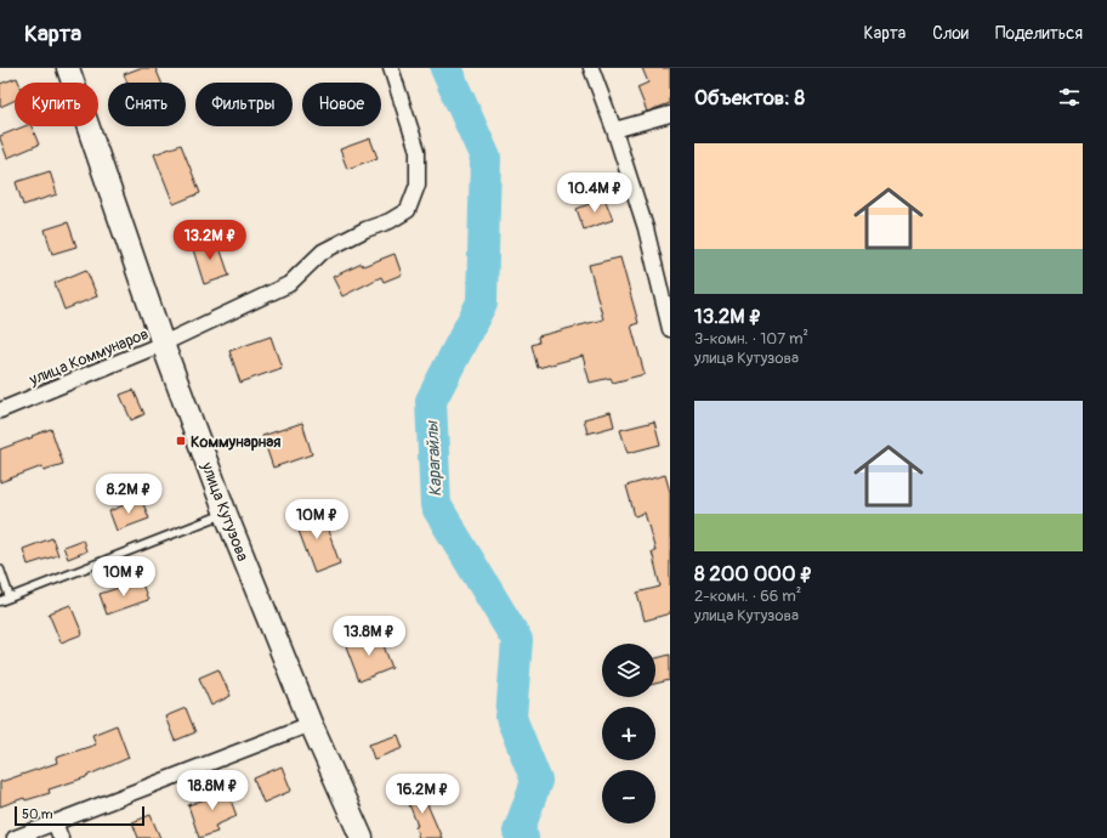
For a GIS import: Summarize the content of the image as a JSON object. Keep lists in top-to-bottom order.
{
  "streets": {
    "main road": ["улица Кутузова"],
    "street": ["улица Коммунаров"]
  },
  "crossings": [
    ["улица Коммунаров", "улица Кутузова"]
  ],
  "water": ["Карагайлы"],
  "places": {
    "transit": ["Коммунарная"]
  },
  "scale_bar": "50 m",
  "page": {
    "header": "Карта",
    "nav": ["Карта", "Слои", "Поделиться"],
    "heading": "Объектов: 8",
    "chip": [
      "Купить",
      "Снять",
      "Фильтры",
      "Новое"
    ],
    "list": [
      {
        "name": "13.2M ₽",
        "note": "3-комн. · 107 m² · улица Кутузова"
      },
      {
        "name": "8 200 000 ₽",
        "note": "2-комн. · 66 m² · улица Кутузова"
      }
    ],
    "price": [
      "10.4M ₽",
      "13.2M ₽",
      "8.2M ₽",
      "10M ₽",
      "10M ₽",
      "13.8M ₽",
      "18.8M ₽",
      "16.2M ₽"
    ],
    "map_buttons": ["+", "−"],
    "scale": "50 m"
  }
}
